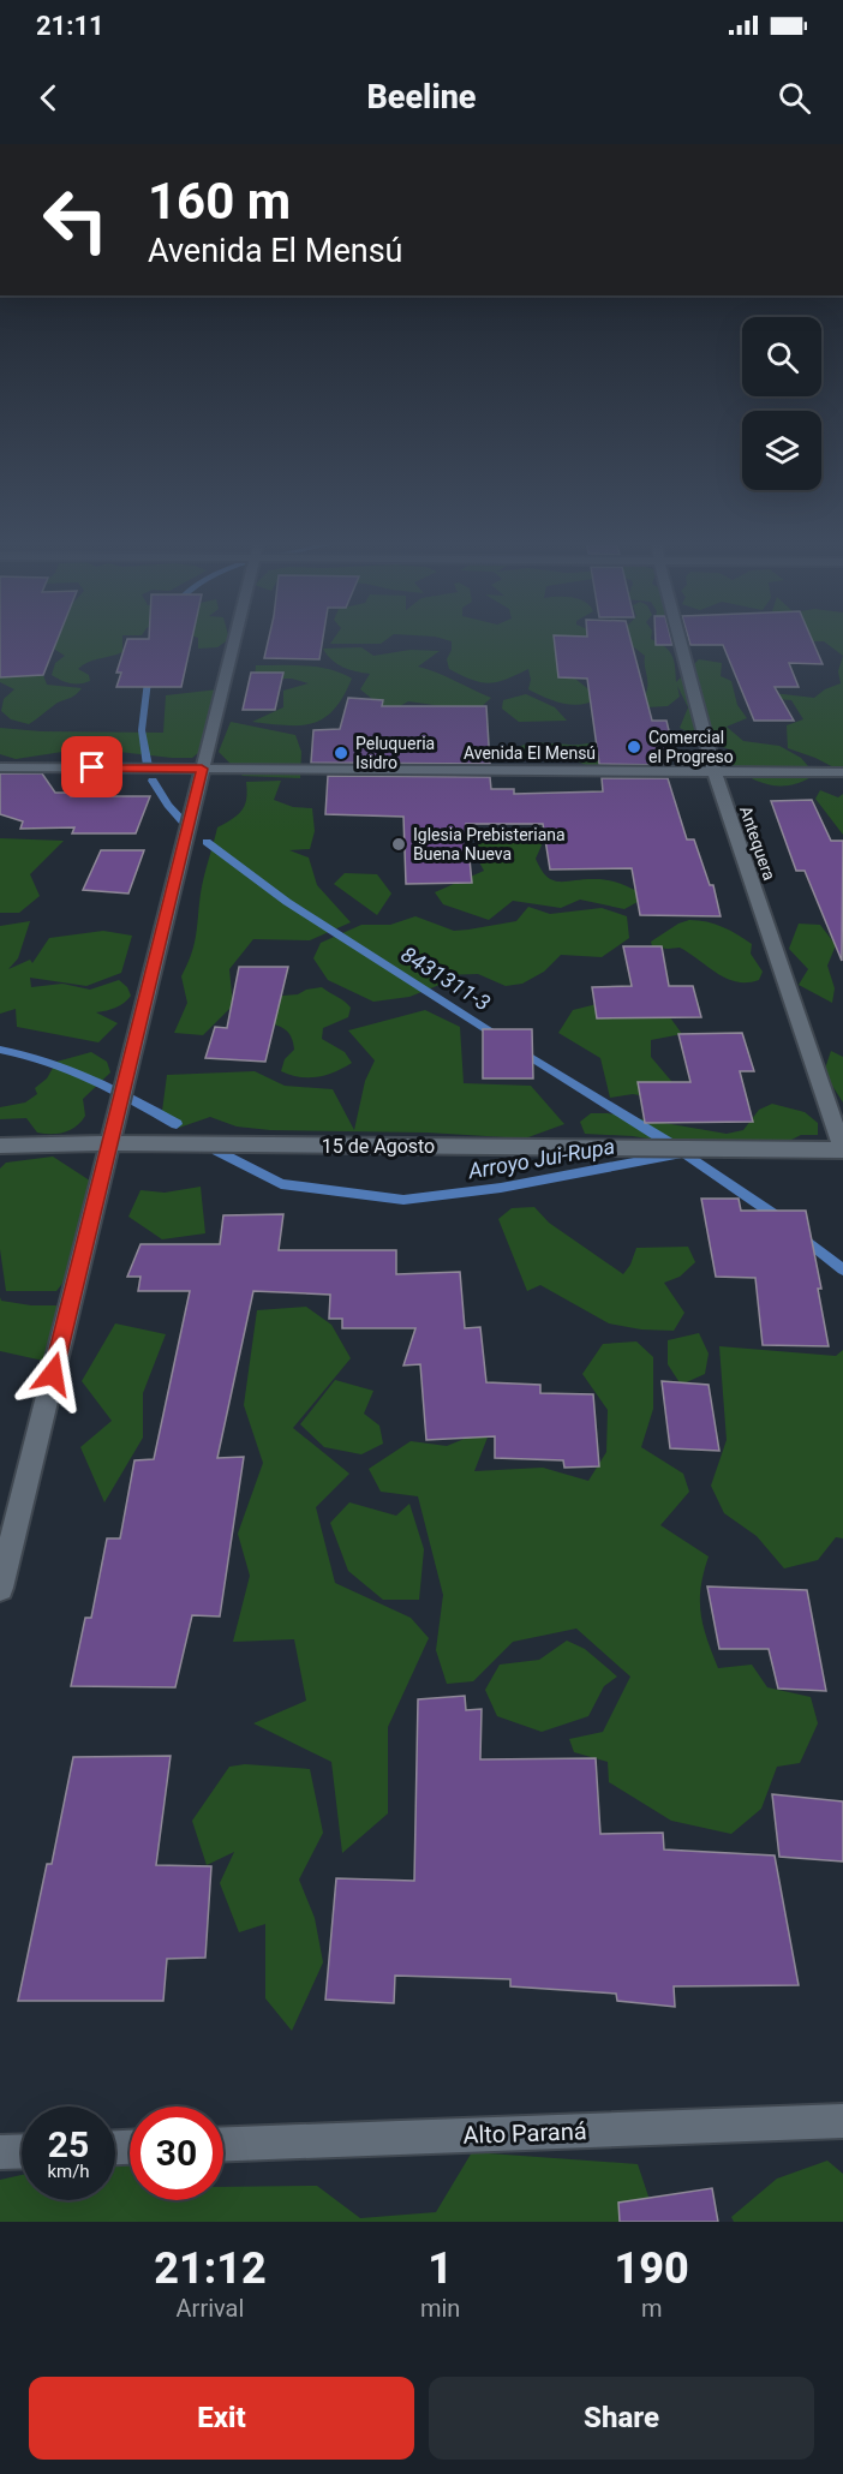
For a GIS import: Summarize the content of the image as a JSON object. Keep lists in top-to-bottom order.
{
  "streets": {
    "street": [
      "Avenida El Mensú",
      "Antequera",
      "15 de Agosto",
      "Alto Paraná"
    ]
  },
  "crossings": [
    ["Avenida El Mensú", "Antequera"],
    ["Antequera", "15 de Agosto"]
  ],
  "water": ["8431311-3", "Arroyo Jui-Rupa"],
  "places": ["Comercial el Progreso", "Peluqueria Isidro", "Iglesia Prebisteriana Buena Nueva"],
  "page": {
    "status": "21:11",
    "header": "Beeline",
    "turn": ["160 m", "Avenida El Mensú"],
    "speed": "25 km/h",
    "limit": "30",
    "eta": [
      "21:12",
      "Arrival",
      "1",
      "min",
      "190",
      "m"
    ],
    "buttons": ["Exit", "Share"]
  }
}
